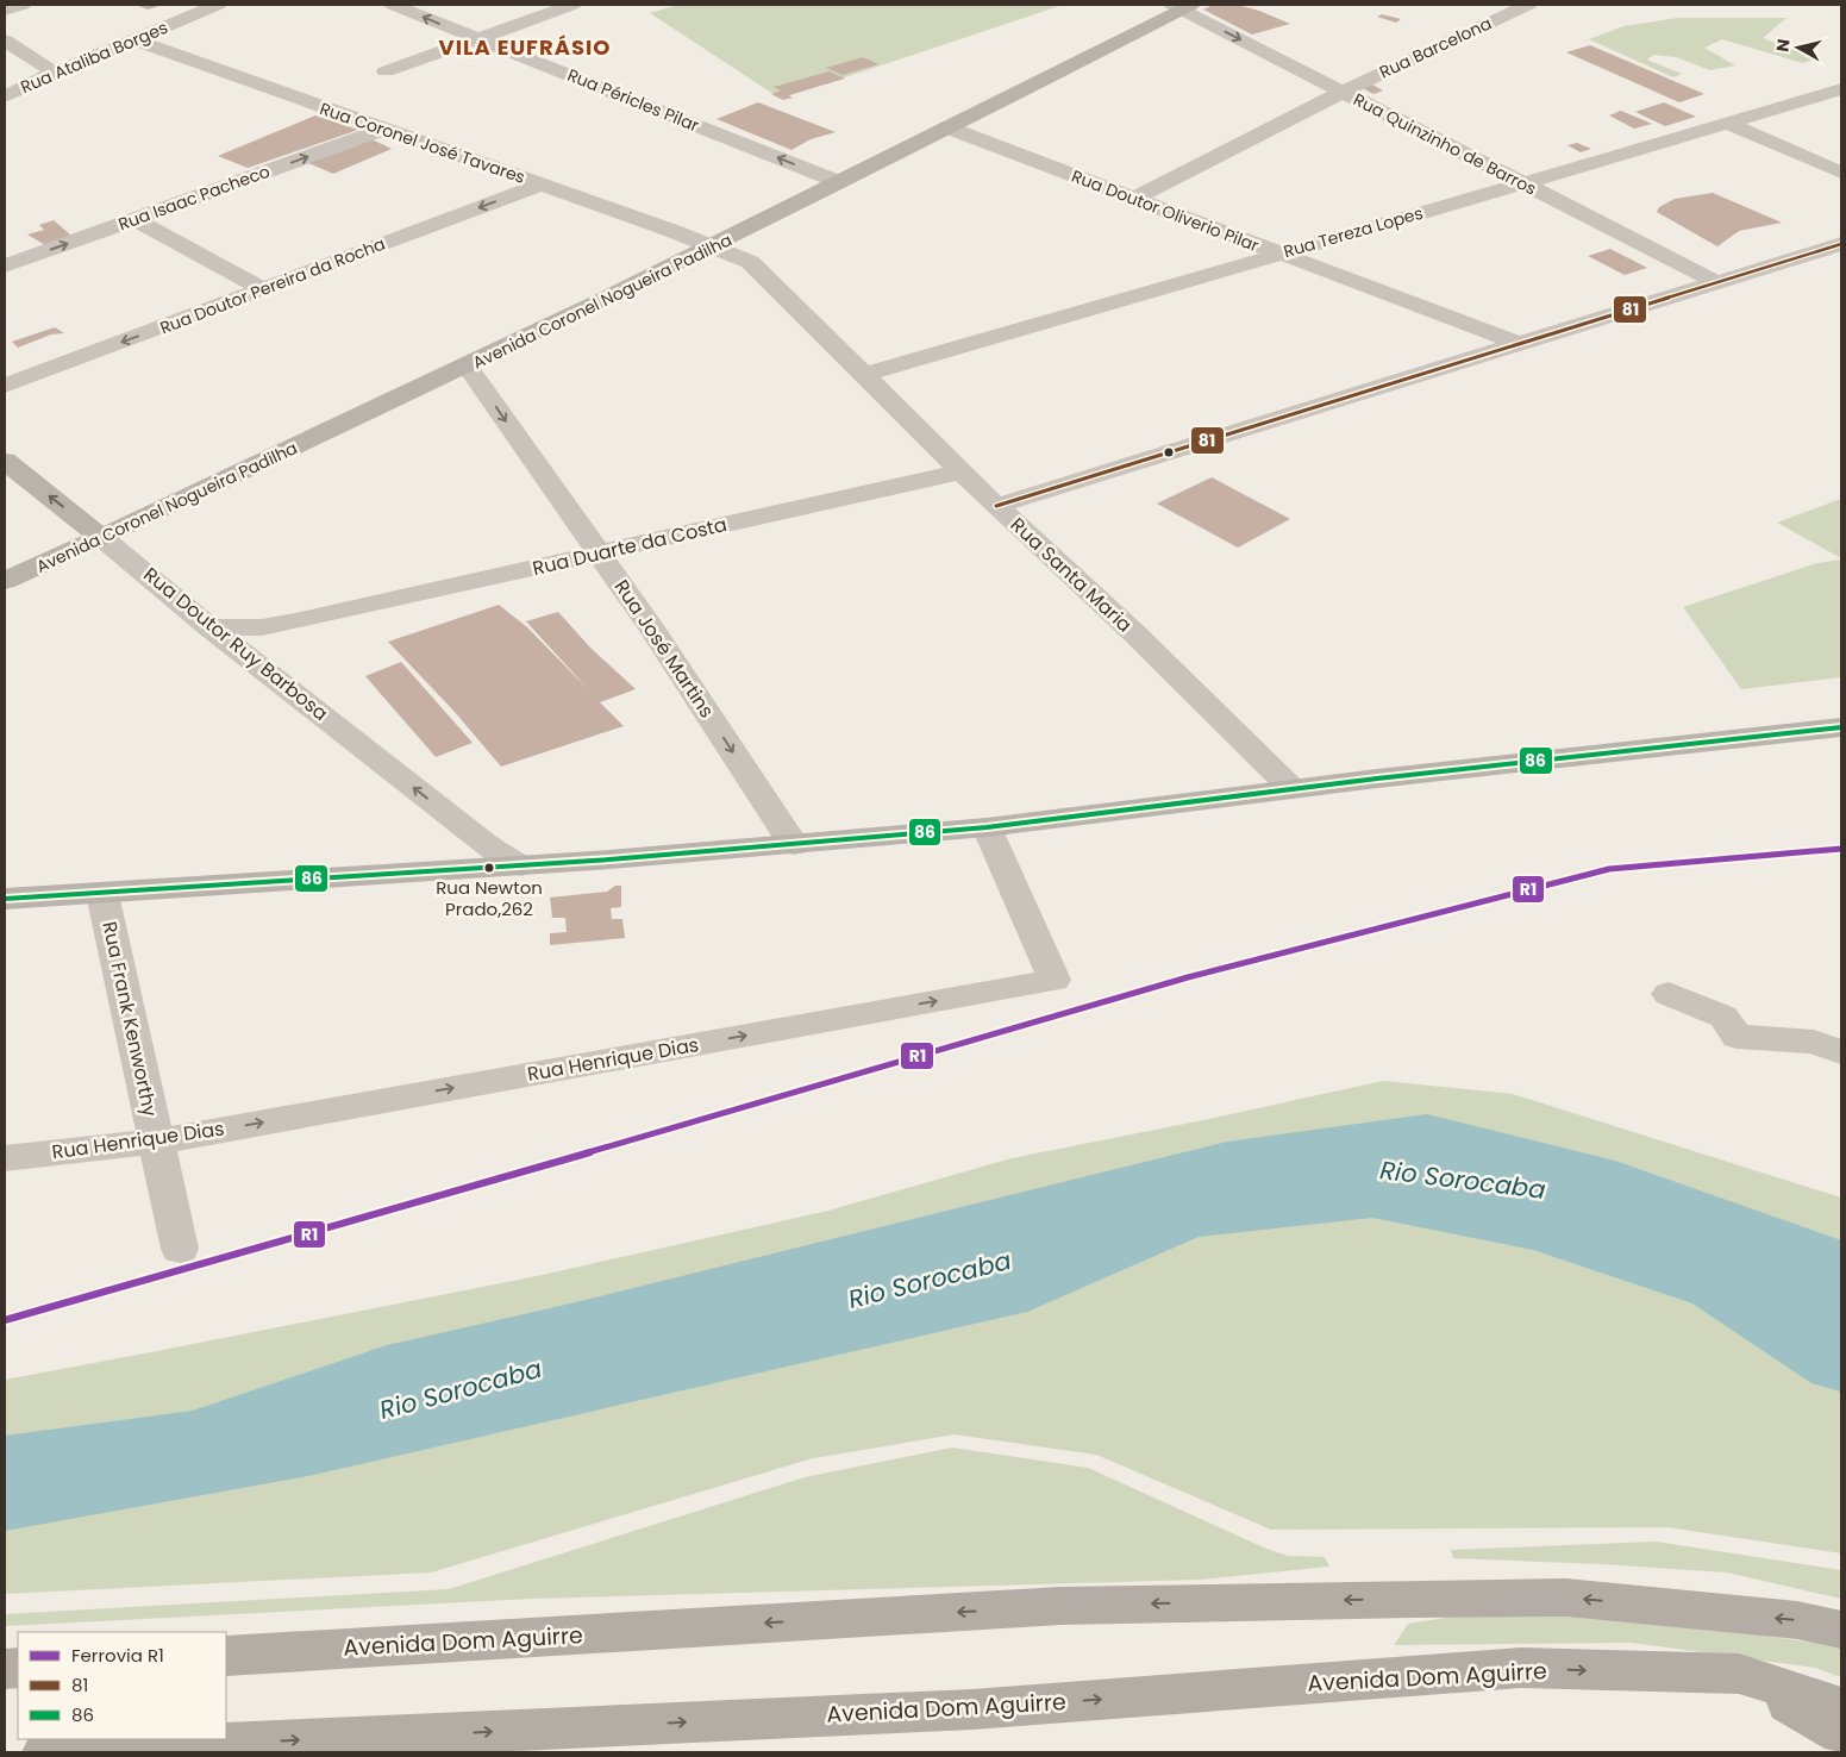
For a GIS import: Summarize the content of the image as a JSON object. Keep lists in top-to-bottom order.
{
  "streets": {
    "highway": ["Avenida Dom Aguirre"],
    "main road": ["Avenida Coronel Nogueira Padilha", "Rua Doutor Ruy Barbosa"],
    "street": [
      "Rua Barcelona",
      "Rua Ataliba Borges",
      "Rua Péricles Pilar",
      "Rua Coronel José Tavares",
      "Rua Quinzinho de Barros",
      "Rua Isaac Pacheco",
      "Rua Doutor Oliverio Pilar",
      "Rua Tereza Lopes",
      "Rua Doutor Pereira da Rocha",
      "Rua Duarte da Costa",
      "Rua Santa Maria",
      "Rua José Martins",
      "Rua Frank Kenworthy",
      "Rua Henrique Dias"
    ]
  },
  "crossings": [
    ["Rua Barcelona", "Rua Quinzinho de Barros"],
    ["Rua Barcelona", "Rua Doutor Oliverio Pilar"],
    ["Rua Ataliba Borges", "Rua Coronel José Tavares"],
    ["Rua Péricles Pilar", "Avenida Coronel Nogueira Padilha"],
    ["Rua Coronel José Tavares", "Rua Isaac Pacheco"],
    ["Rua Coronel José Tavares", "Rua Doutor Pereira da Rocha"],
    ["Rua Coronel José Tavares", "Avenida Coronel Nogueira Padilha"],
    ["Rua Coronel José Tavares", "Rua Santa Maria"],
    ["Rua Quinzinho de Barros", "Rua Tereza Lopes"],
    ["Rua Quinzinho de Barros", "Avenida Coronel Nogueira Padilha"],
    ["Rua Doutor Oliverio Pilar", "Rua Tereza Lopes"],
    ["Rua Doutor Oliverio Pilar", "Avenida Coronel Nogueira Padilha"],
    ["Rua Tereza Lopes", "Rua Santa Maria"],
    ["Avenida Coronel Nogueira Padilha", "Rua Santa Maria"],
    ["Avenida Coronel Nogueira Padilha", "Rua Doutor Ruy Barbosa"],
    ["Avenida Coronel Nogueira Padilha", "Rua José Martins"],
    ["Rua Duarte da Costa", "Rua Santa Maria"],
    ["Rua Duarte da Costa", "Rua Doutor Ruy Barbosa"],
    ["Rua Duarte da Costa", "Rua José Martins"],
    ["Rua Frank Kenworthy", "Rua Henrique Dias"]
  ],
  "one_way": [
    "Rua Péricles Pilar",
    "Rua Isaac Pacheco",
    "Rua Doutor Pereira da Rocha",
    "Rua Doutor Ruy Barbosa",
    "Rua José Martins",
    "Rua Henrique Dias"
  ],
  "districts": ["VILA EUFRÁSIO"],
  "water": ["Rio Sorocaba"],
  "places": ["Rua Newton Prado,262"],
  "lines": ["transit line 81", "transit line 86", "rail line R1"],
  "legend": ["Ferrovia R1", "81", "86"],
  "north": "left"
}
